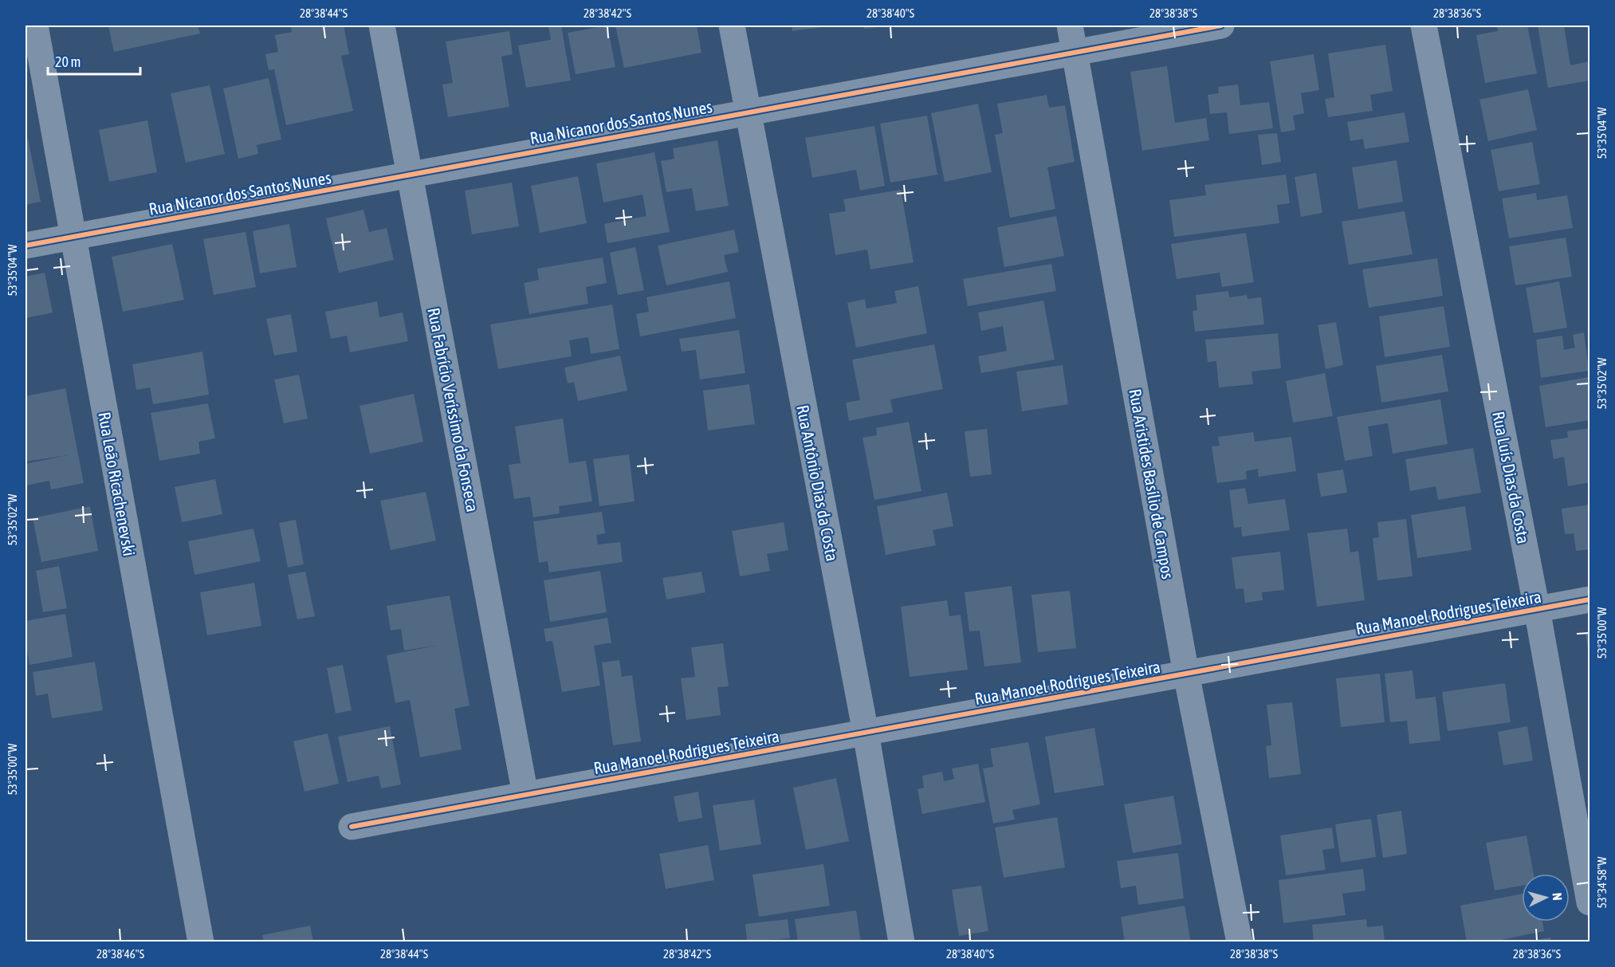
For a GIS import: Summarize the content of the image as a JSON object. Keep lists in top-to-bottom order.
{
  "streets": {
    "street": [
      "Rua Nicanor dos Santos Nunes",
      "Rua Fabrício Veríssimo da Fonseca",
      "Rua Luís Dias da Costa",
      "Rua Antônio Dias da Costa",
      "Rua Leão Ricachenevski",
      "Rua Aristides Basílio de Campos",
      "Rua Manoel Rodrigues Teixeira"
    ]
  },
  "crossings": [
    ["Rua Nicanor dos Santos Nunes", "Rua Fabrício Veríssimo da Fonseca"],
    ["Rua Nicanor dos Santos Nunes", "Rua Antônio Dias da Costa"],
    ["Rua Nicanor dos Santos Nunes", "Rua Leão Ricachenevski"],
    ["Rua Nicanor dos Santos Nunes", "Rua Aristides Basílio de Campos"],
    ["Rua Fabrício Veríssimo da Fonseca", "Rua Manoel Rodrigues Teixeira"],
    ["Rua Luís Dias da Costa", "Rua Manoel Rodrigues Teixeira"],
    ["Rua Antônio Dias da Costa", "Rua Manoel Rodrigues Teixeira"],
    ["Rua Aristides Basílio de Campos", "Rua Manoel Rodrigues Teixeira"]
  ],
  "scale_bar": "20 m",
  "north": "right",
  "coordinates": [
    "28°38'44\"S",
    "28°38'42\"S",
    "28°38'40\"S",
    "28°38'38\"S",
    "28°38'36\"S",
    "53°35'04\"W",
    "53°35'02\"W",
    "53°35'00\"W",
    "53°34'58\"W",
    "28°38'46\"S"
  ]
}
